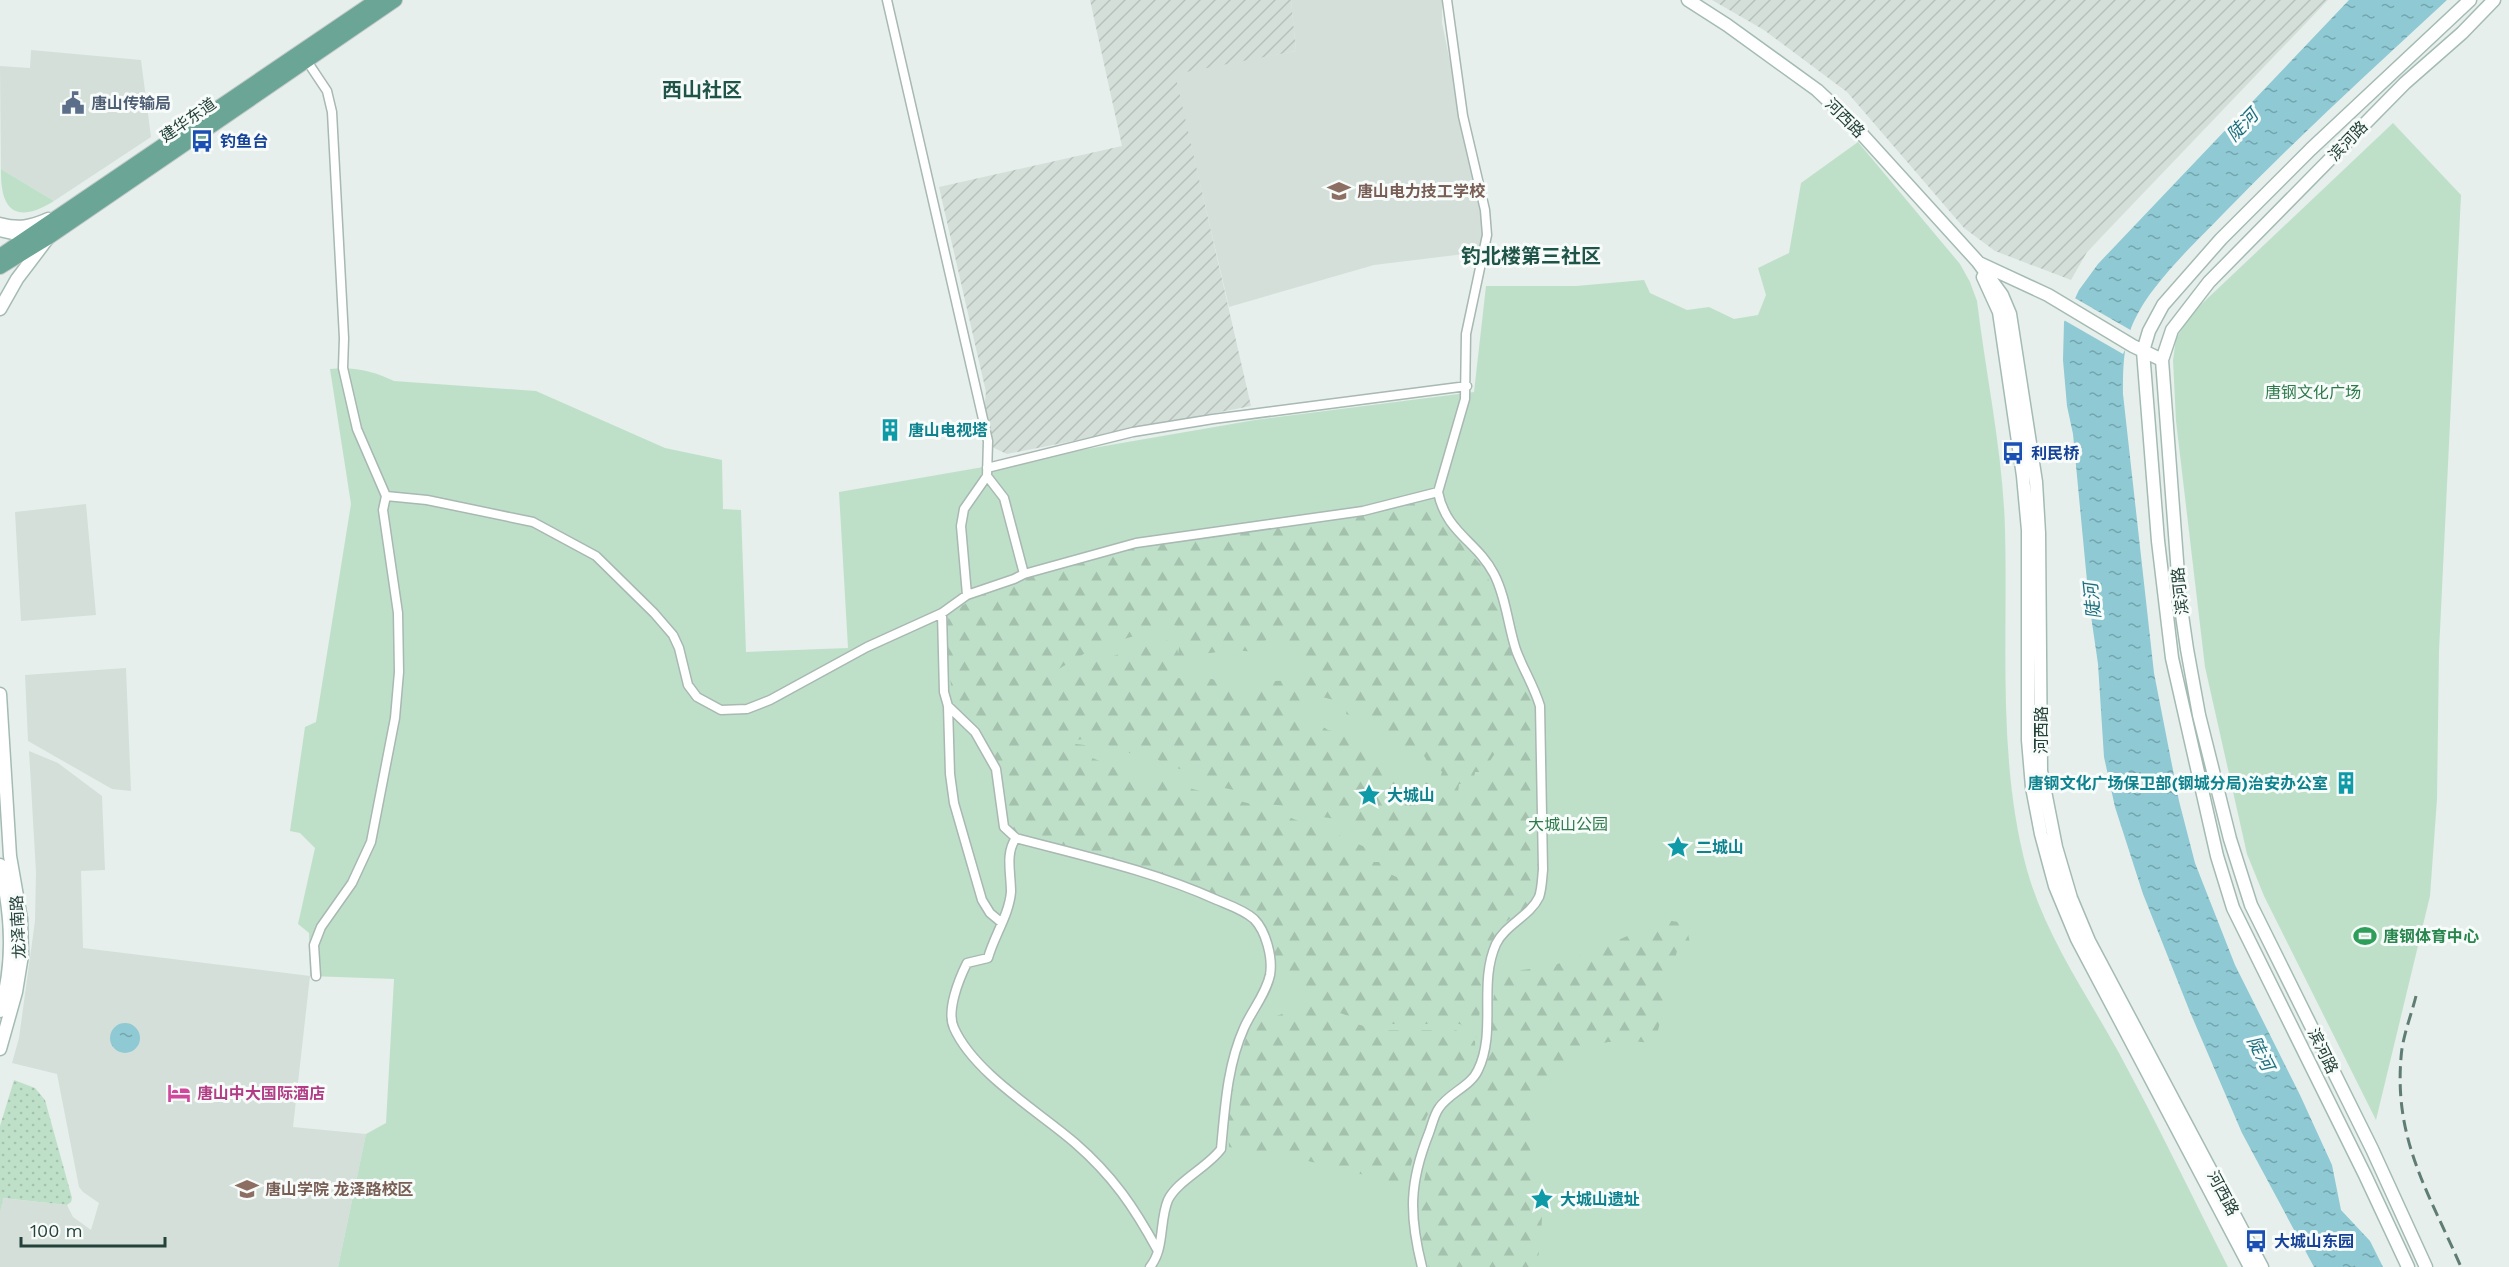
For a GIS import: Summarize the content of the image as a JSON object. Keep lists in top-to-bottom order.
{
  "streets": {
    "main road": [
      "河西路",
      "建华东道",
      "滨河路",
      "龙泽南路"
    ]
  },
  "districts": ["西山社区", "钓北楼第三社区"],
  "water": ["陡河"],
  "parks": ["唐钢文化广场", "大城山公园"],
  "places": {
    "public building": ["唐山传输局"],
    "bus stop": ["钓鱼台", "利民桥", "大城山东园"],
    "school or university": ["唐山电力技工学校", "唐山学院 龙泽路校区"],
    "building": ["唐山电视塔", "唐钢文化广场保卫部(钢城分局)治安办公室"],
    "place": ["大城山", "二城山", "大城山遗址"],
    "sports": ["唐钢体育中心"],
    "hotel": ["唐山中大国际酒店"]
  },
  "scale_bar": "100 m"
}
